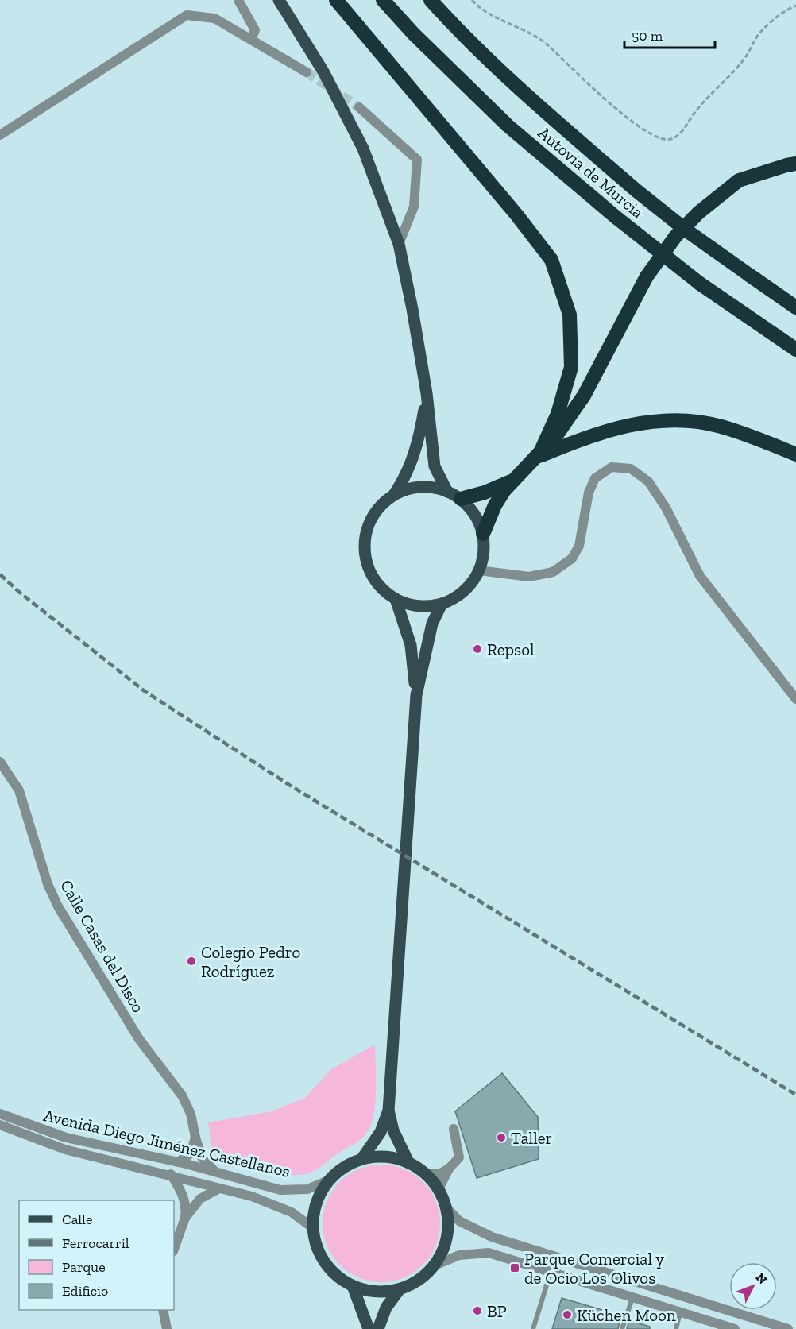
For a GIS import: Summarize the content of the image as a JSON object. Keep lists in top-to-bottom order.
{
  "streets": {
    "highway": ["Autovía de Murcia"],
    "street": ["Calle Casas del Disco", "Avenida Diego Jiménez Castellanos"]
  },
  "crossings": [
    ["Calle Casas del Disco", "Avenida Diego Jiménez Castellanos"]
  ],
  "places": {
    "other": [
      "Repsol",
      "Colegio Pedro Rodríguez",
      "Taller",
      "BP",
      "Küchen Moon"
    ],
    "transit": ["Parque Comercial y de Ocio Los Olivos"]
  },
  "legend": [
    "Calle",
    "Ferrocarril",
    "Parque",
    "Edificio"
  ],
  "scale_bar": "50 m",
  "north": "top right"
}
